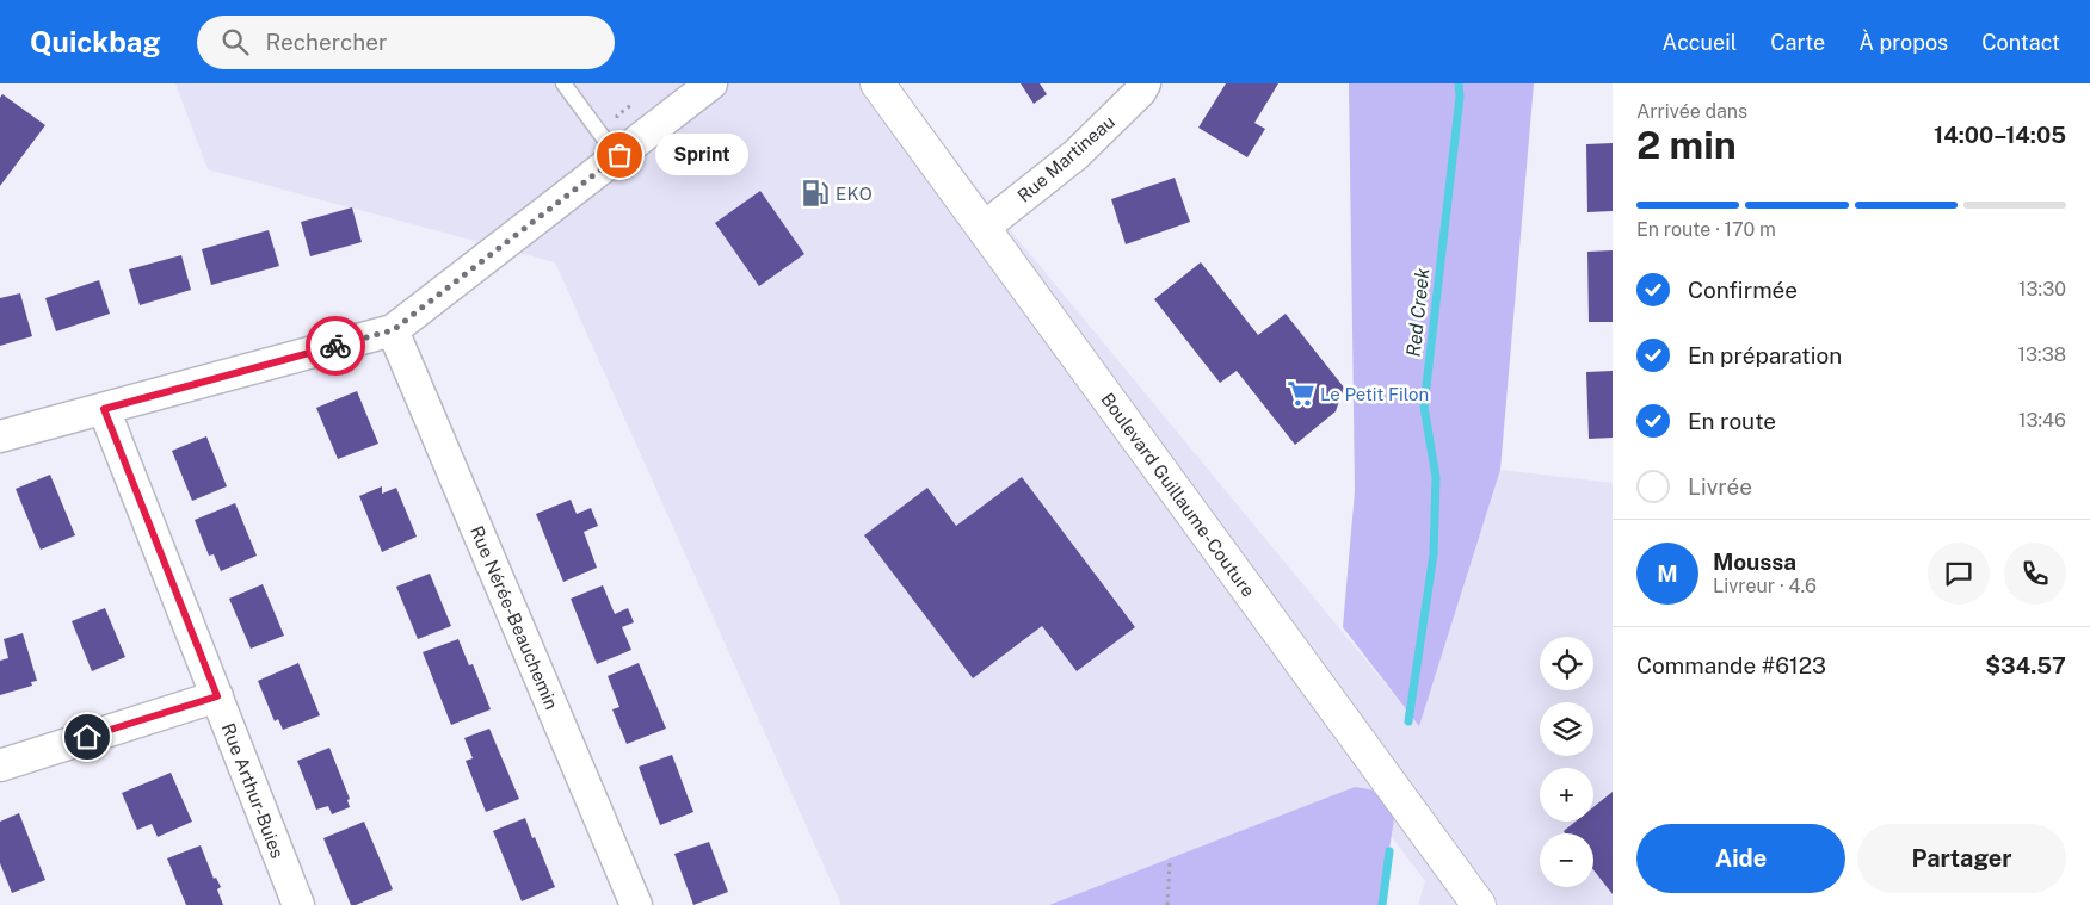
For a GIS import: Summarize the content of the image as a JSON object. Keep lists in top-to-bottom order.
{
  "streets": {
    "main road": ["Boulevard Guillaume-Couture"],
    "street": ["Rue Martineau", "Rue Nérée-Beauchemin", "Rue Arthur-Buies"]
  },
  "crossings": [
    ["Rue Martineau", "Boulevard Guillaume-Couture"]
  ],
  "water": ["Red Creek"],
  "places": {
    "other": ["Sprint"],
    "fuel station": ["EKO"],
    "supermarket": ["Le Petit Filon"]
  },
  "page": {
    "header": "Quickbag",
    "search": "Rechercher",
    "nav": [
      "Accueil",
      "Carte",
      "À propos",
      "Contact"
    ],
    "heading": ["2 min", "Arrivée dans", "14:00–14:05"],
    "panel": [
      "Moussa",
      "Livreur · 4.6",
      "Commande #6123",
      "$34.57"
    ],
    "bubble": "Sprint",
    "bar": "En route · 170 m",
    "list": [
      ["Confirmée", "13:30"],
      ["En préparation", "13:38"],
      ["En route", "13:46"],
      "Livrée"
    ],
    "round": "M",
    "map_buttons": ["+", "−"],
    "buttons": ["Aide", "Partager"]
  }
}
